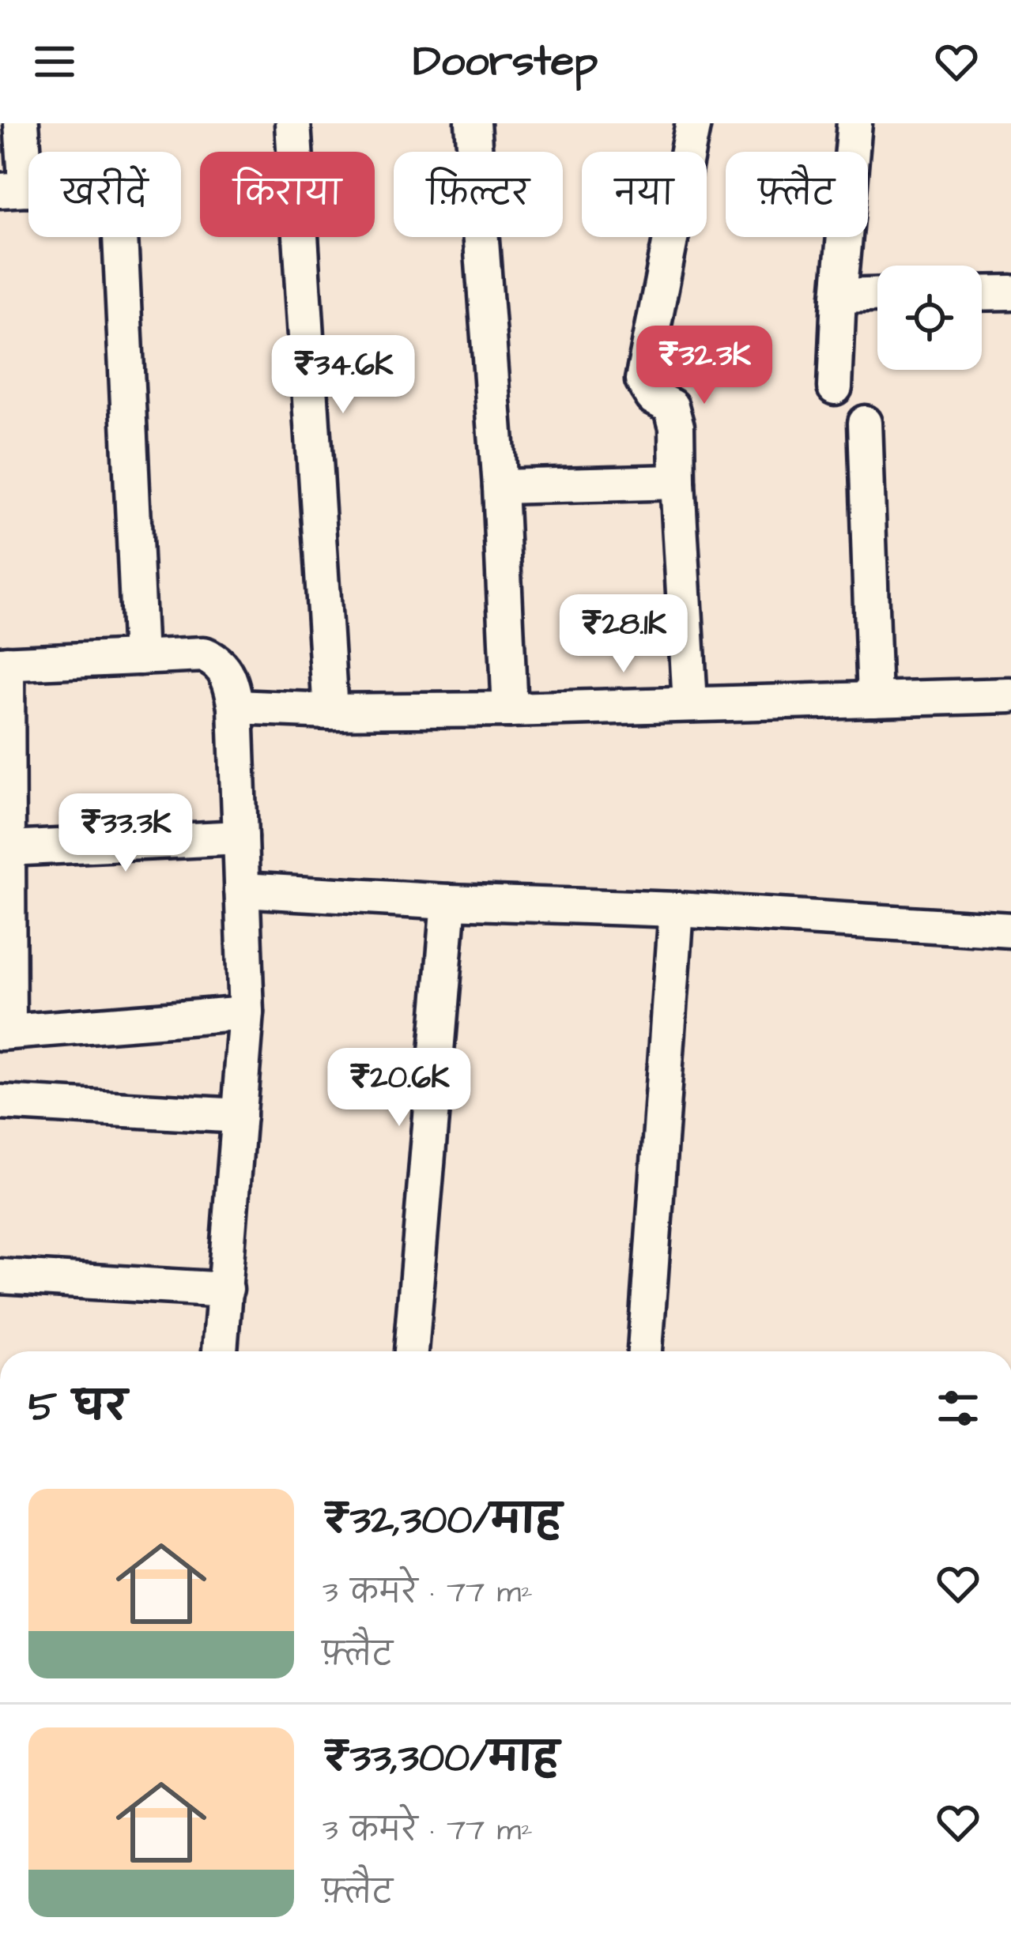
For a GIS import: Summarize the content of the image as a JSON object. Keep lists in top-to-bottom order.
{
  "page": {
    "header": "Doorstep",
    "chip": [
      "खरीदें",
      "किराया",
      "फ़िल्टर",
      "नया",
      "फ़्लैट"
    ],
    "price": [
      "₹32.3K",
      "₹34.6K",
      "₹28.1K",
      "₹33.3K",
      "₹20.6K"
    ],
    "heading": "5 घर",
    "list": [
      {
        "name": "₹32,300/माह",
        "note": "3 कमरे · 77 m² · फ़्लैट"
      },
      {
        "name": "₹33,300/माह",
        "note": "3 कमरे · 77 m² · फ़्लैट"
      }
    ]
  }
}
